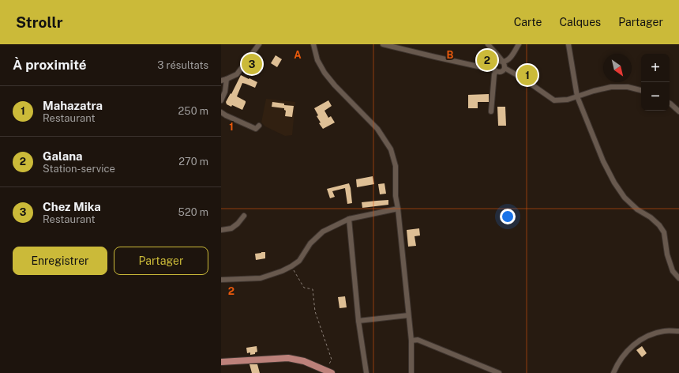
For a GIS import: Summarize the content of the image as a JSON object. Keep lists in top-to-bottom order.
{
  "north": "bottom right",
  "page": {
    "header": "Strollr",
    "nav": ["Carte", "Calques", "Partager"],
    "heading": ["À proximité", "3 résultats"],
    "pins": ["2", "3", "1"],
    "map_buttons": ["+", "−"],
    "list": [
      {
        "mark": "1",
        "name": "Mahazatra",
        "note": "Restaurant",
        "value": "250 m"
      },
      {
        "mark": "2",
        "name": "Galana",
        "note": "Station-service",
        "value": "270 m"
      },
      {
        "mark": "3",
        "name": "Chez Mika",
        "note": "Restaurant",
        "value": "520 m"
      }
    ],
    "buttons": ["Enregistrer", "Partager"]
  },
  "grid": {
    "columns": ["A", "B"],
    "rows": ["1", "2"]
  }
}
